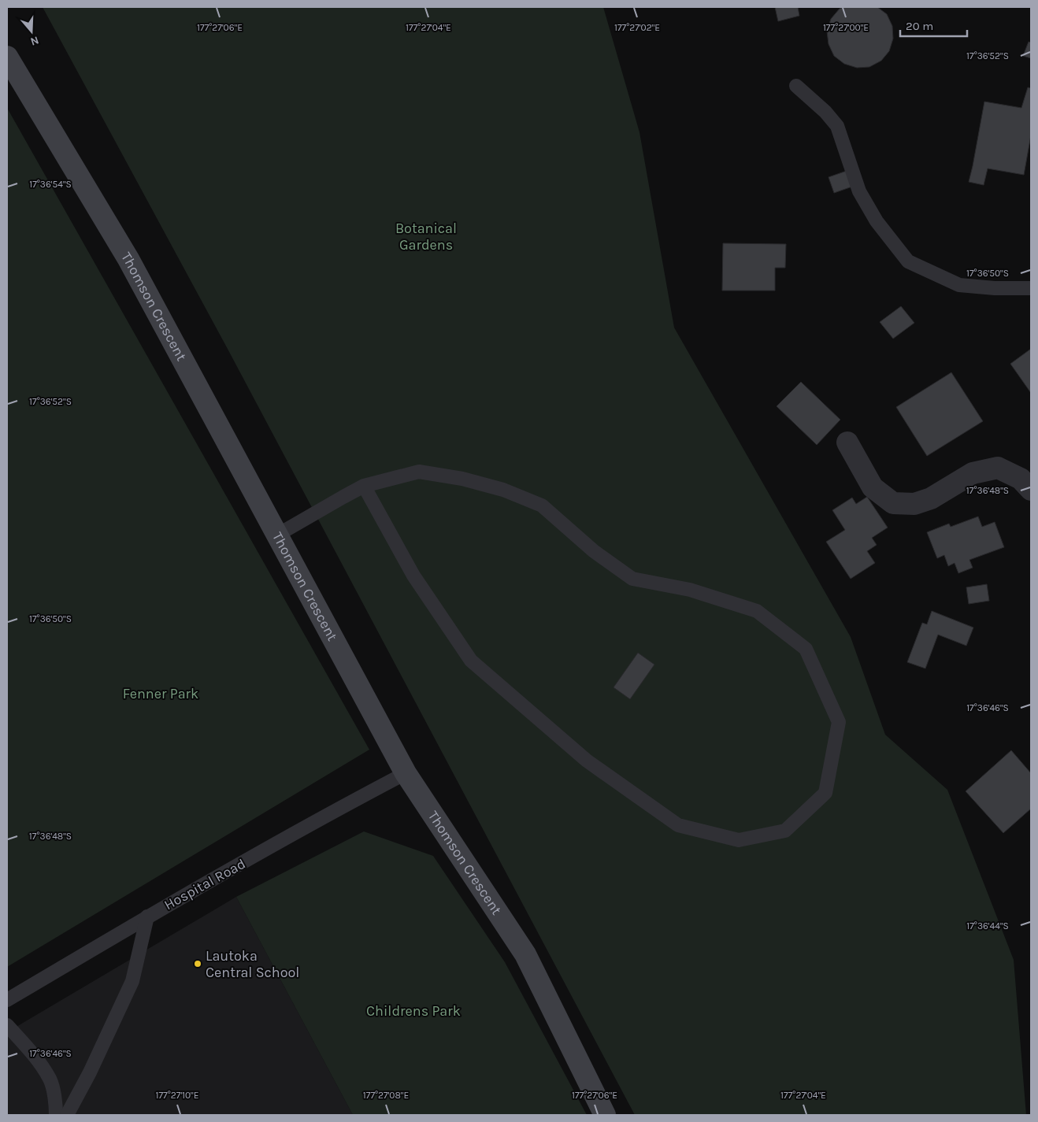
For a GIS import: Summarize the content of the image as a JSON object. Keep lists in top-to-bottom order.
{
  "streets": {
    "main road": ["Thomson Crescent"],
    "lane": ["Hospital Road"]
  },
  "crossings": [
    ["Thomson Crescent", "Hospital Road"]
  ],
  "parks": ["Botanical Gardens", "Fenner Park", "Childrens Park"],
  "places": ["Lautoka Central School"],
  "scale_bar": "20 m",
  "north": "bottom",
  "coordinates": [
    "177°27'00\"E",
    "177°27'06\"E",
    "177°27'04\"E",
    "177°27'02\"E",
    "17°36'52\"S",
    "17°36'54\"S",
    "17°36'50\"S",
    "17°36'48\"S",
    "17°36'46\"S",
    "17°36'44\"S",
    "177°27'10\"E",
    "177°27'08\"E"
  ]
}
